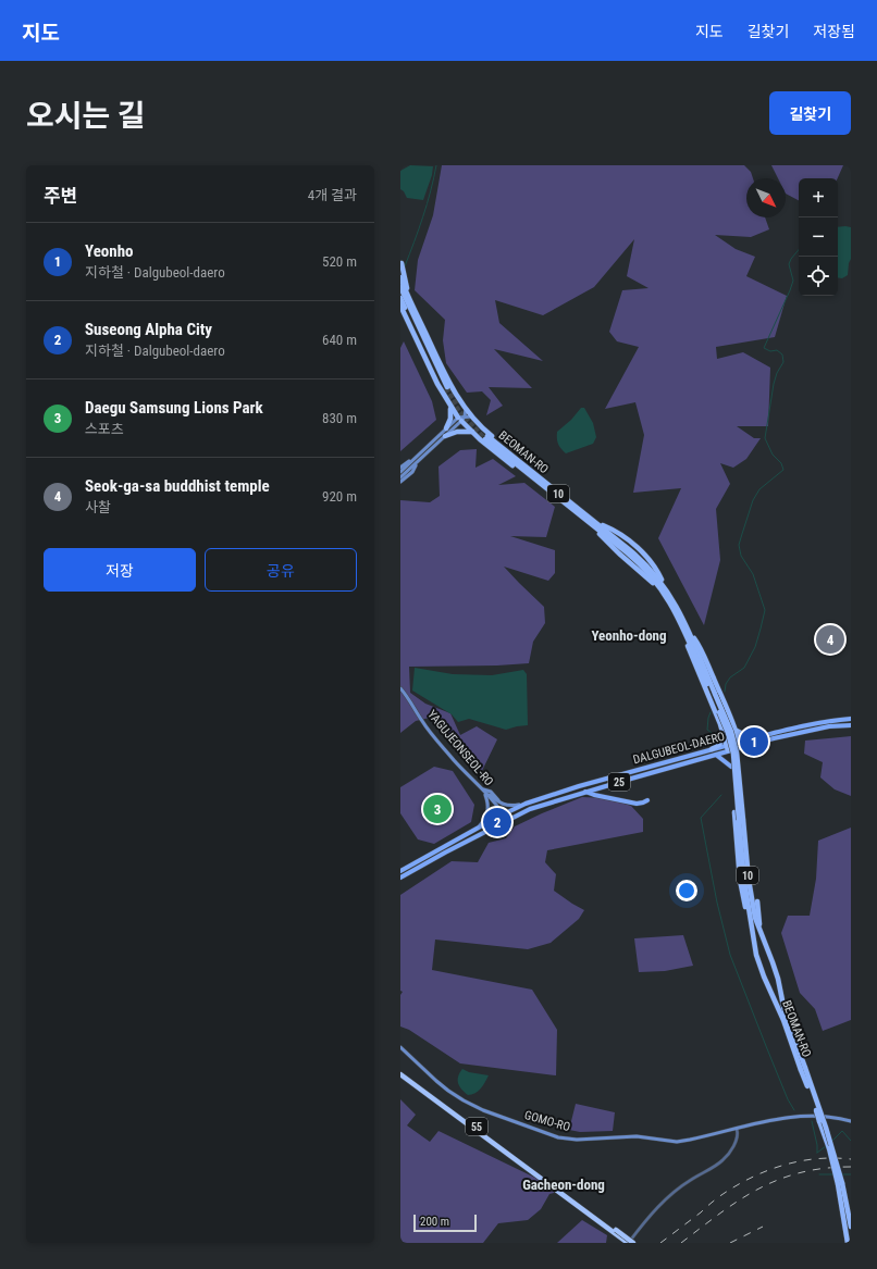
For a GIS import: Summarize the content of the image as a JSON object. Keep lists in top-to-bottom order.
{
  "streets": {
    "highway": ["BEOMAN-RO", "10", "55"],
    "main road": [
      "YAGUJEONSEOL-RO",
      "DALGUBEOL-DAERO",
      "25",
      "GOMO-RO"
    ]
  },
  "crossings": [
    ["BEOMAN-RO", "10"],
    ["YAGUJEONSEOL-RO", "DALGUBEOL-DAERO"]
  ],
  "districts": ["Yeonho-dong", "Gacheon-dong"],
  "scale_bar": "200 m",
  "north": "bottom right",
  "page": {
    "header": "지도",
    "nav": ["지도", "길찾기", "저장됨"],
    "title": "오시는 길",
    "buttons": [
      "길찾기",
      ["저장", "공유"]
    ],
    "heading": ["주변", "4개 결과"],
    "map_buttons": ["+", "−"],
    "list": [
      {
        "mark": "1",
        "name": "Yeonho",
        "note": "지하철 · Dalgubeol-daero",
        "value": "520 m"
      },
      {
        "mark": "2",
        "name": "Suseong Alpha City",
        "note": "지하철 · Dalgubeol-daero",
        "value": "640 m"
      },
      {
        "mark": "3",
        "name": "Daegu Samsung Lions Park",
        "note": "스포츠",
        "value": "830 m"
      },
      {
        "mark": "4",
        "name": "Seok-ga-sa buddhist temple",
        "note": "사찰",
        "value": "920 m"
      }
    ],
    "pins": [
      "4",
      "1",
      "3",
      "2"
    ],
    "scale": "200 m"
  }
}
